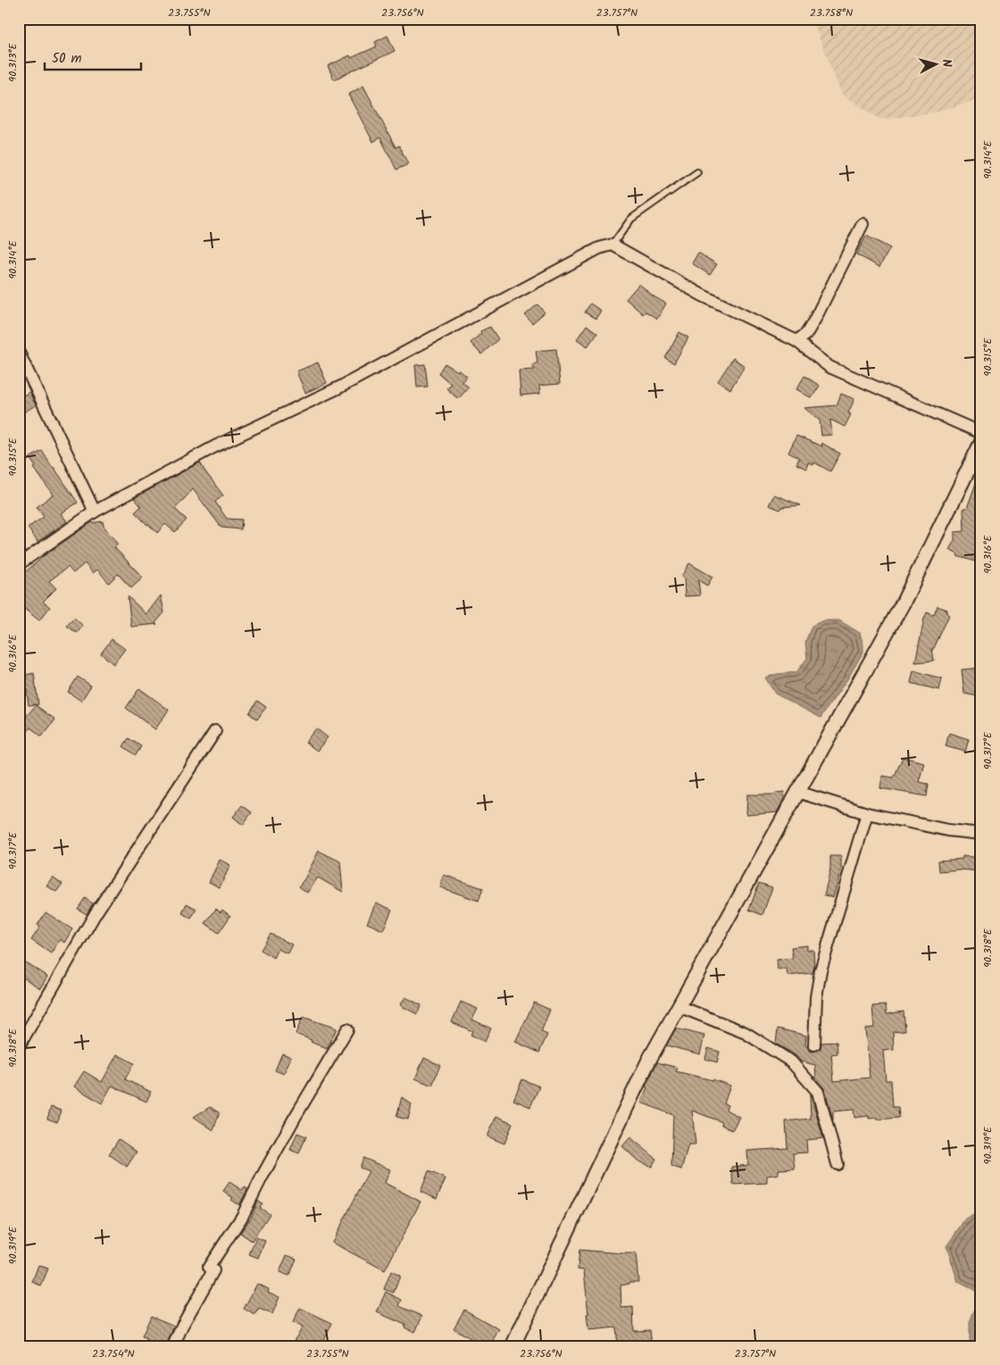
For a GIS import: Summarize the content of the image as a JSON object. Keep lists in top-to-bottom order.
{
  "scale_bar": "50 m",
  "north": "right",
  "coordinates": [
    "23.755°N",
    "23.756°N",
    "23.757°N",
    "23.758°N",
    "90.313°E",
    "90.314°E",
    "90.315°E",
    "90.316°E",
    "90.317°E",
    "90.318°E",
    "90.319°E",
    "23.754°N"
  ]
}
